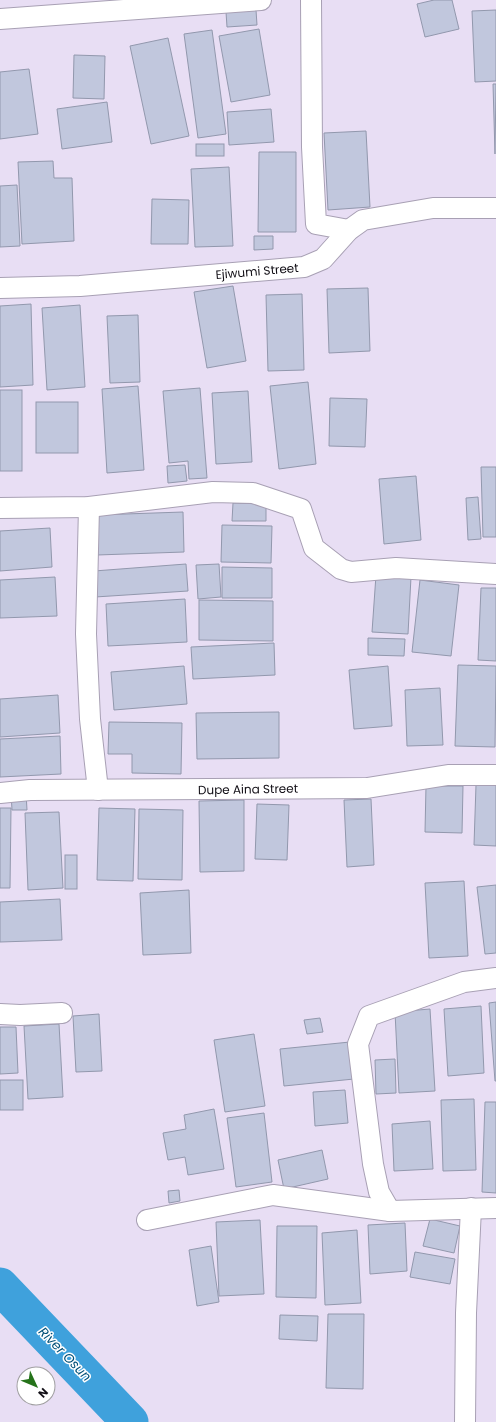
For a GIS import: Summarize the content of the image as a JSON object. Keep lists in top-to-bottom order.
{
  "streets": {
    "street": ["Ejiwumi Street", "Dupe Aina Street"]
  },
  "water": ["River Osun"],
  "north": "bottom right"
}
